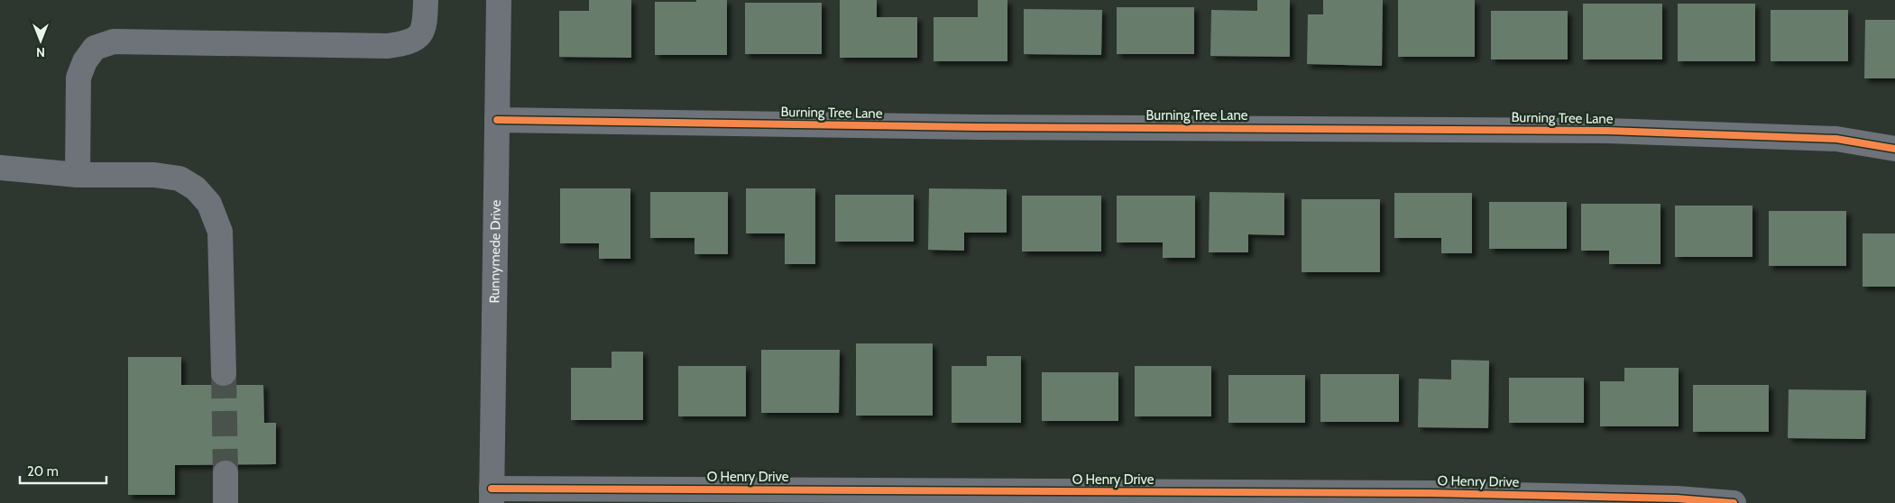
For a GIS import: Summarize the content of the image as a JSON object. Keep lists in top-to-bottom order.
{
  "streets": {
    "street": ["Burning Tree Lane", "Runnymede Drive", "O Henry Drive"]
  },
  "crossings": [
    ["Burning Tree Lane", "Runnymede Drive"],
    ["Runnymede Drive", "O Henry Drive"]
  ],
  "scale_bar": "20 m",
  "north": "bottom"
}
